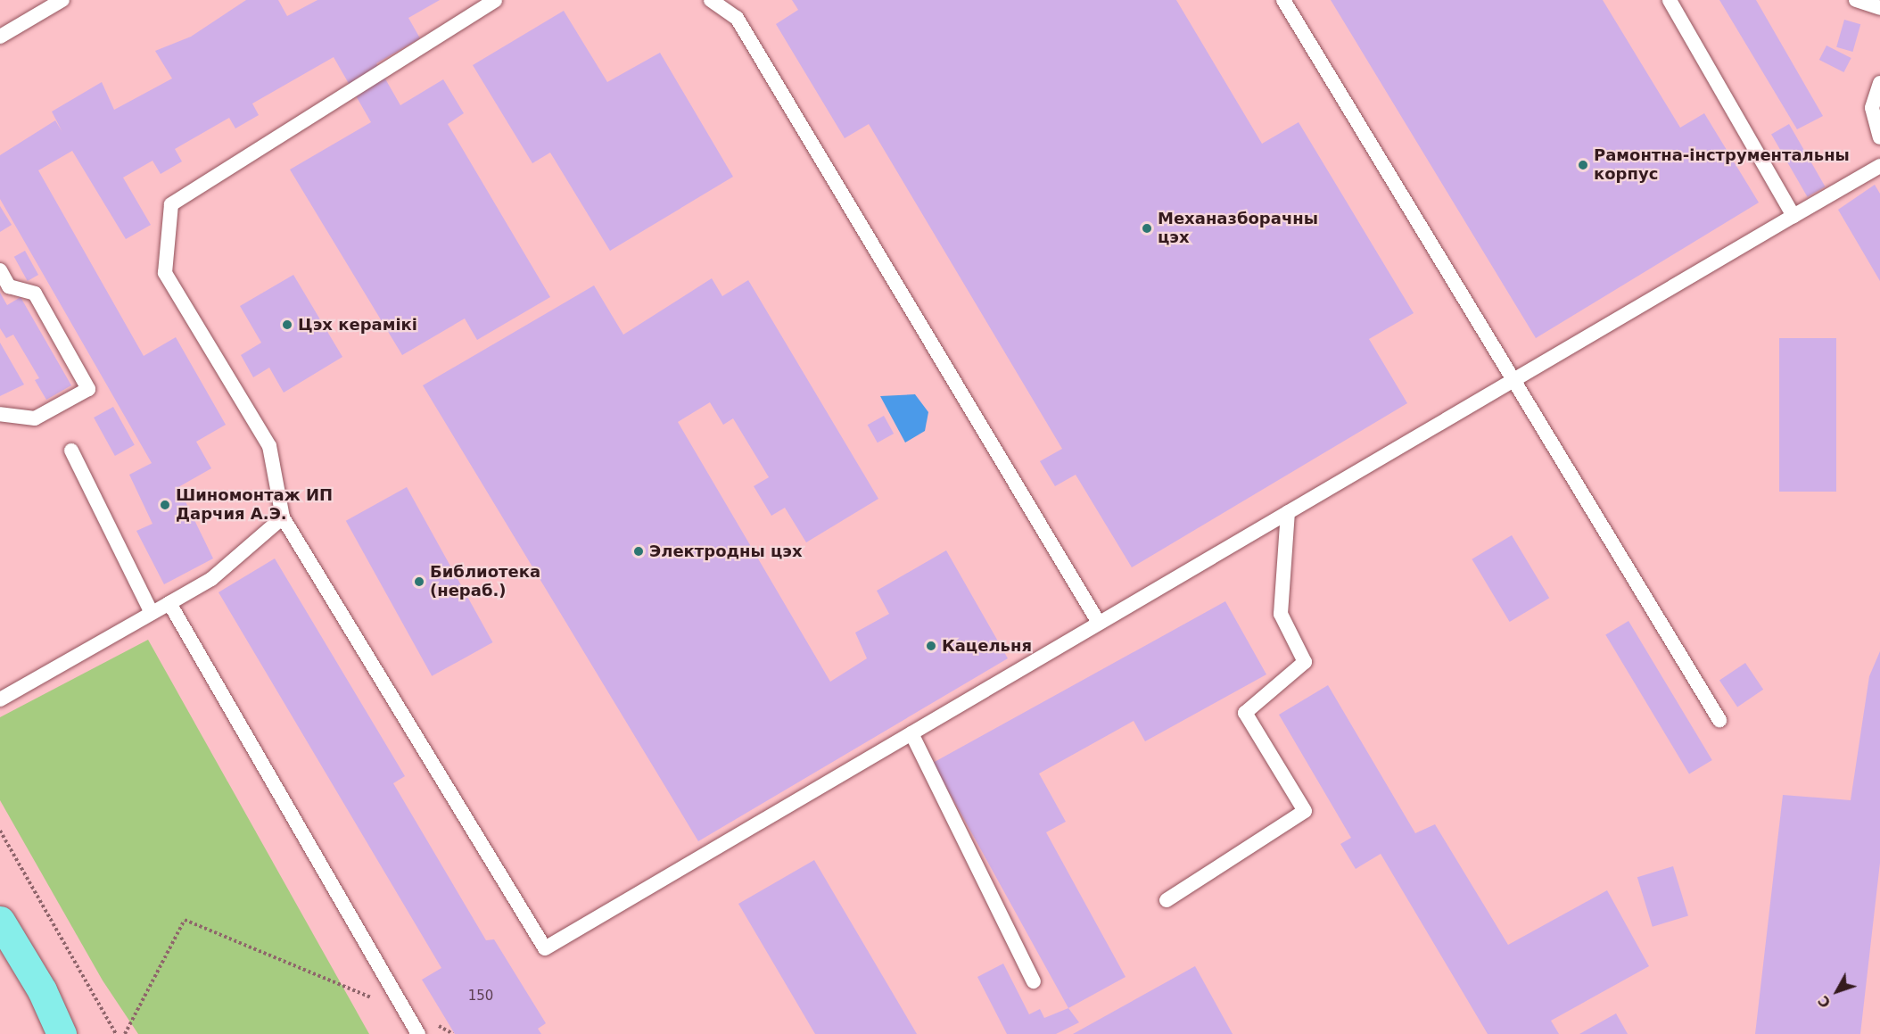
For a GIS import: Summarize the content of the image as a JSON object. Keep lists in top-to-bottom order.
{
  "places": [
    "Рамонтна-інструментальны корпус",
    "Механазборачны цэх",
    "Цэх керамікі",
    "Шиномонтаж ИП Дарчия А.Э.",
    "Электродны цэх",
    "Библиотека (нераб.)",
    "Кацельня"
  ],
  "house_numbers": ["150"],
  "north": "bottom left"
}
